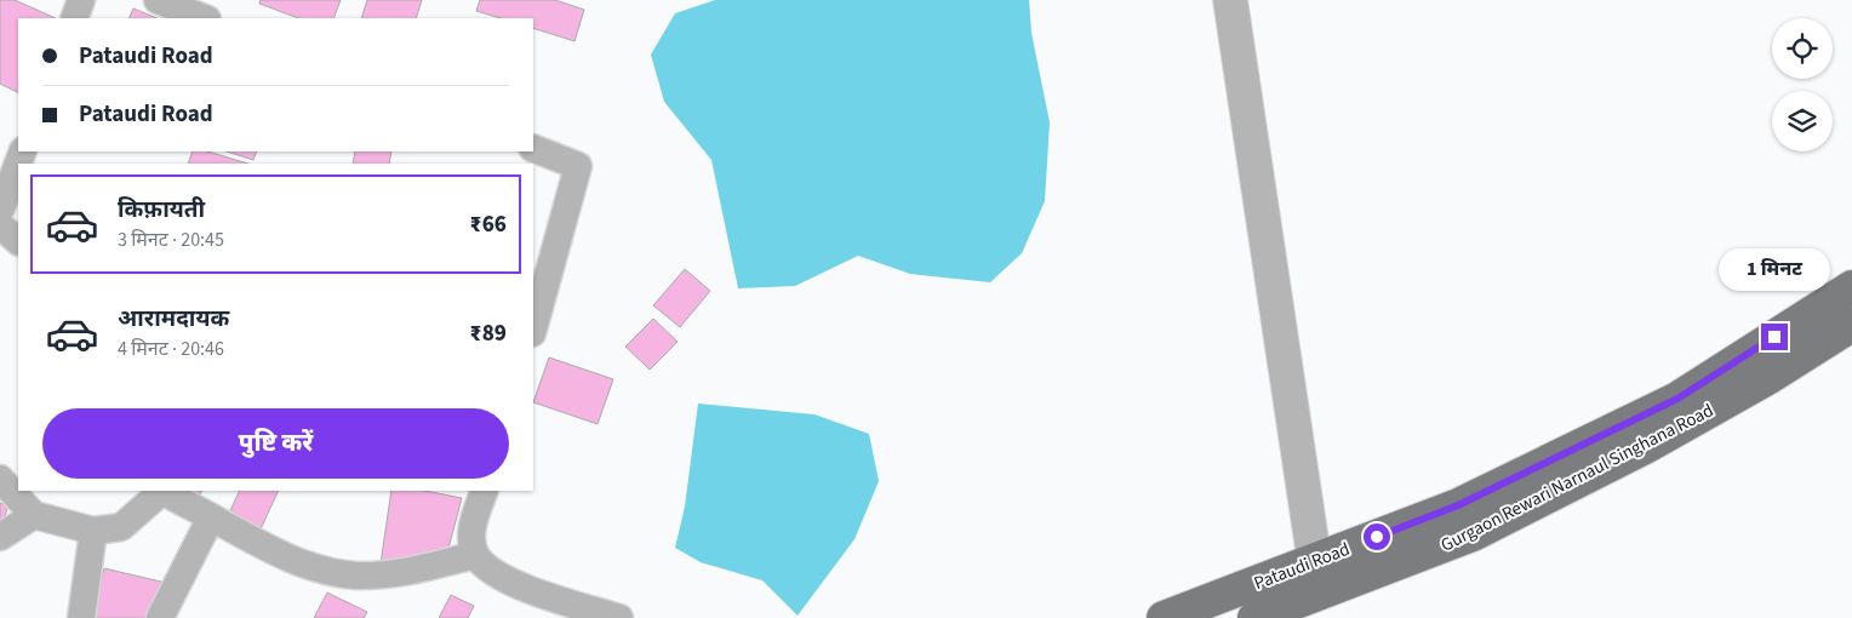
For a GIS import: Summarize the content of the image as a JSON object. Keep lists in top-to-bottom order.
{
  "streets": {
    "main road": ["Gurgaon Rewari Narnaul Singhana Road", "Pataudi Road"]
  },
  "page": {
    "banner": ["Pataudi Road", "Pataudi Road"],
    "list": [
      {
        "name": "किफ़ायती",
        "note": "3 मिनट · 20:45",
        "value": "₹66"
      },
      {
        "name": "आरामदायक",
        "note": "4 मिनट · 20:46",
        "value": "₹89"
      }
    ],
    "bubble": "1 मिनट",
    "buttons": "पुष्टि करें"
  }
}
